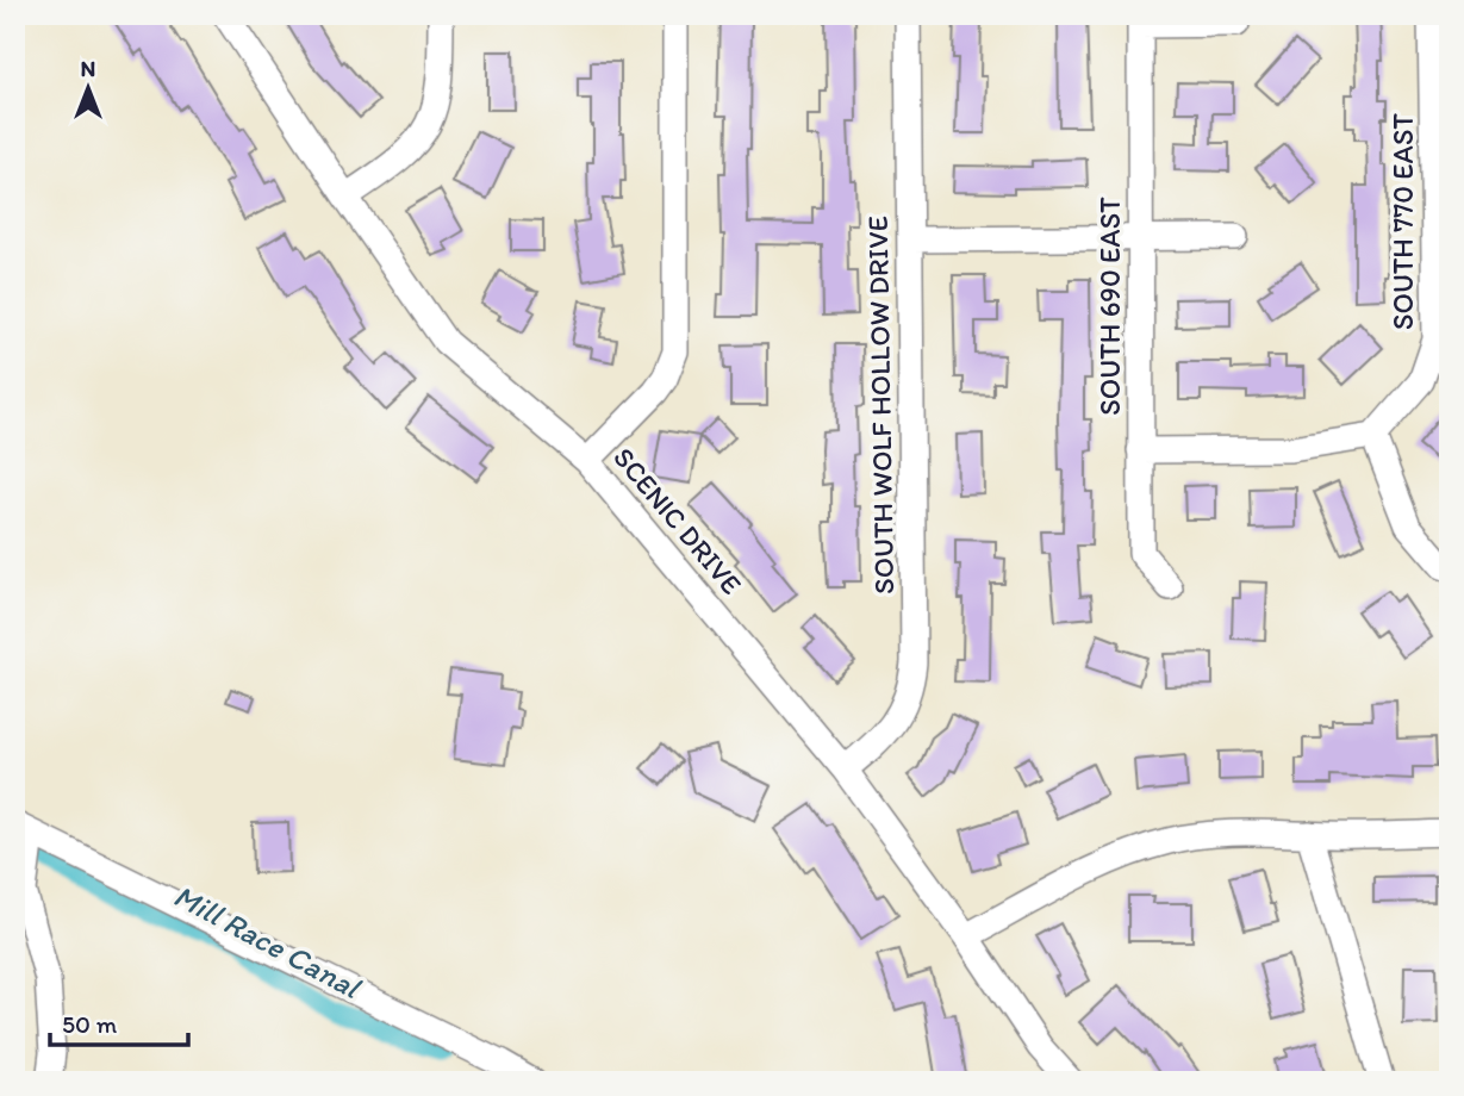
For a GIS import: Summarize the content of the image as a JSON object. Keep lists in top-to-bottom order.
{
  "streets": {
    "street": [
      "SOUTH 770 EAST",
      "SOUTH 690 EAST",
      "SOUTH WOLF HOLLOW DRIVE",
      "SCENIC DRIVE"
    ]
  },
  "crossings": [
    ["SOUTH WOLF HOLLOW DRIVE", "SCENIC DRIVE"]
  ],
  "water": ["Mill Race Canal"],
  "scale_bar": "50 m",
  "north": "top"
}
